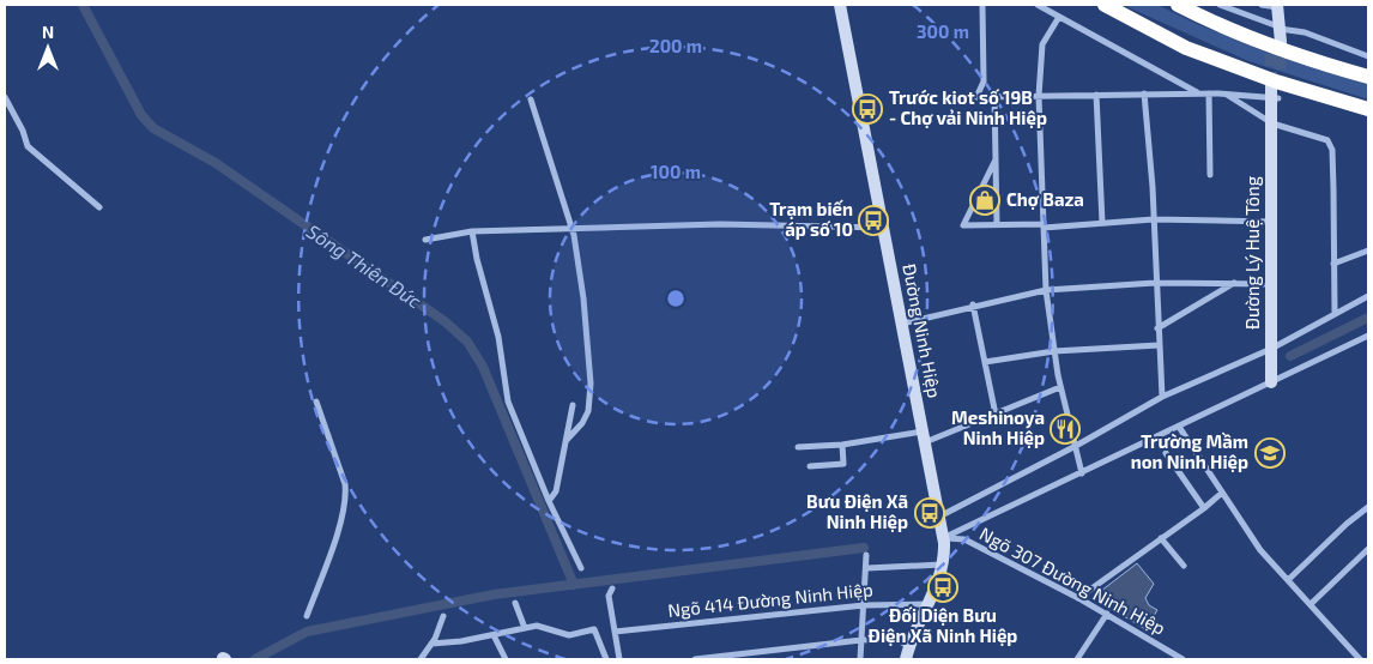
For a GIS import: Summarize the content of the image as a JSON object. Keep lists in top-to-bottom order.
{
  "streets": {
    "main road": ["Đường Lý Huệ Tông", "Đường Ninh Hiệp"],
    "street": ["Ngõ 307 Đường Ninh Hiệp", "Ngõ 414 Đường Ninh Hiệp"]
  },
  "crossings": [
    ["Đường Ninh Hiệp", "Ngõ 307 Đường Ninh Hiệp"],
    ["Đường Ninh Hiệp", "Ngõ 414 Đường Ninh Hiệp"]
  ],
  "water": ["Sông Thiên Đức"],
  "places": {
    "bus stop": [
      "Trước kiot số 19B - Chợ vải Ninh Hiệp",
      "Trạm biến áp số 10",
      "Bưu Điện Xã Ninh Hiệp",
      "Đối Diện Bưu Điện Xã Ninh Hiệp"
    ],
    "shop": ["Chợ Baza"],
    "restaurant": ["Meshinoya Ninh Hiệp"],
    "school or university": ["Trường Mầm non Ninh Hiệp"]
  },
  "north": "top",
  "rings": ["300 m", "200 m", "100 m"]
}
